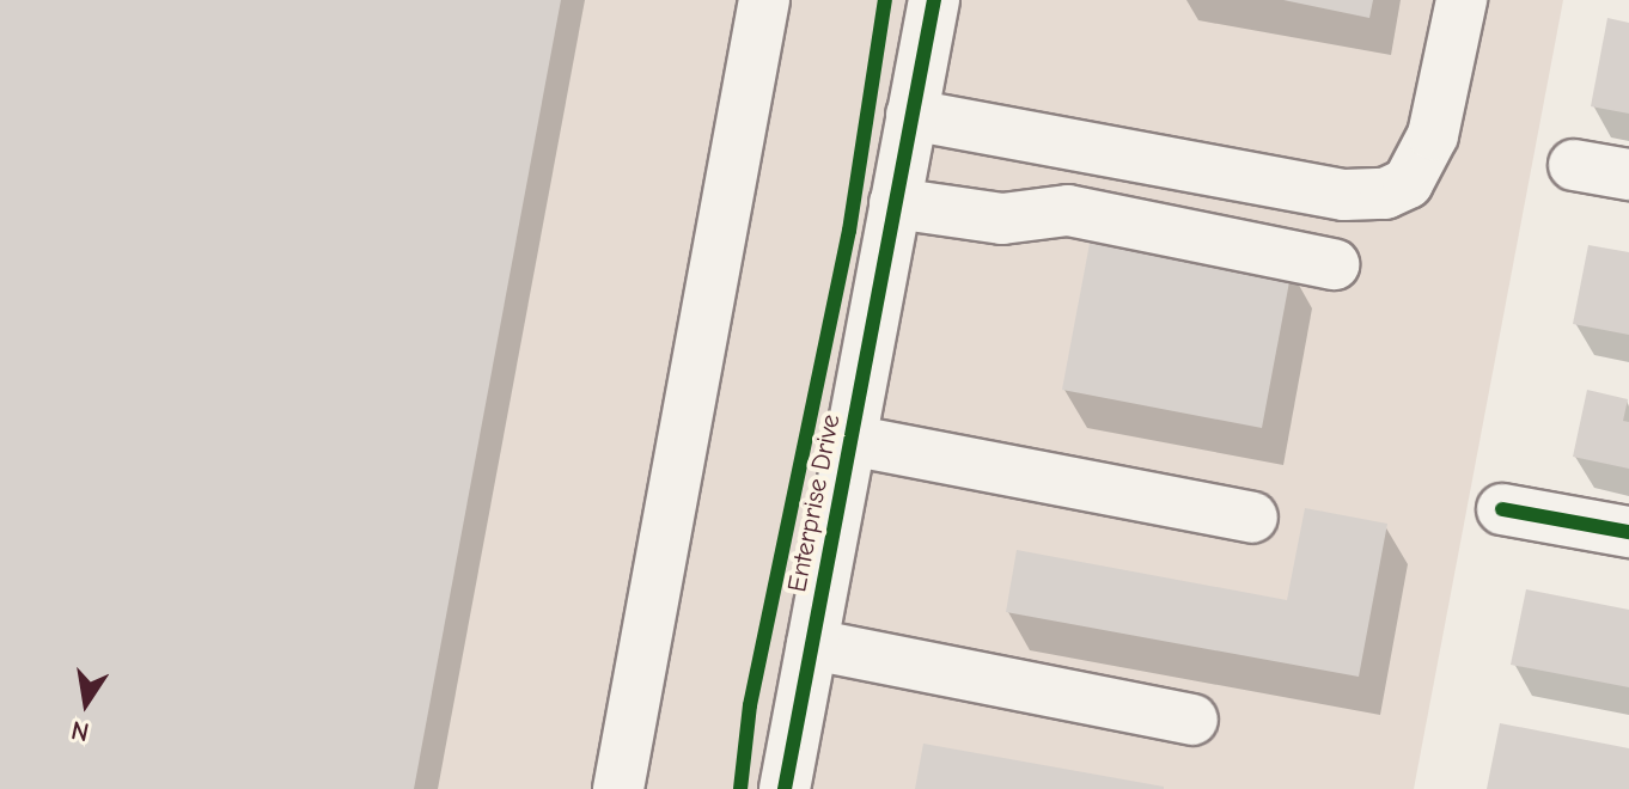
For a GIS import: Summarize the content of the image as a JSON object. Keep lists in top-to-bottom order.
{
  "streets": {
    "street": ["Enterprise Drive"]
  },
  "north": "bottom"
}
